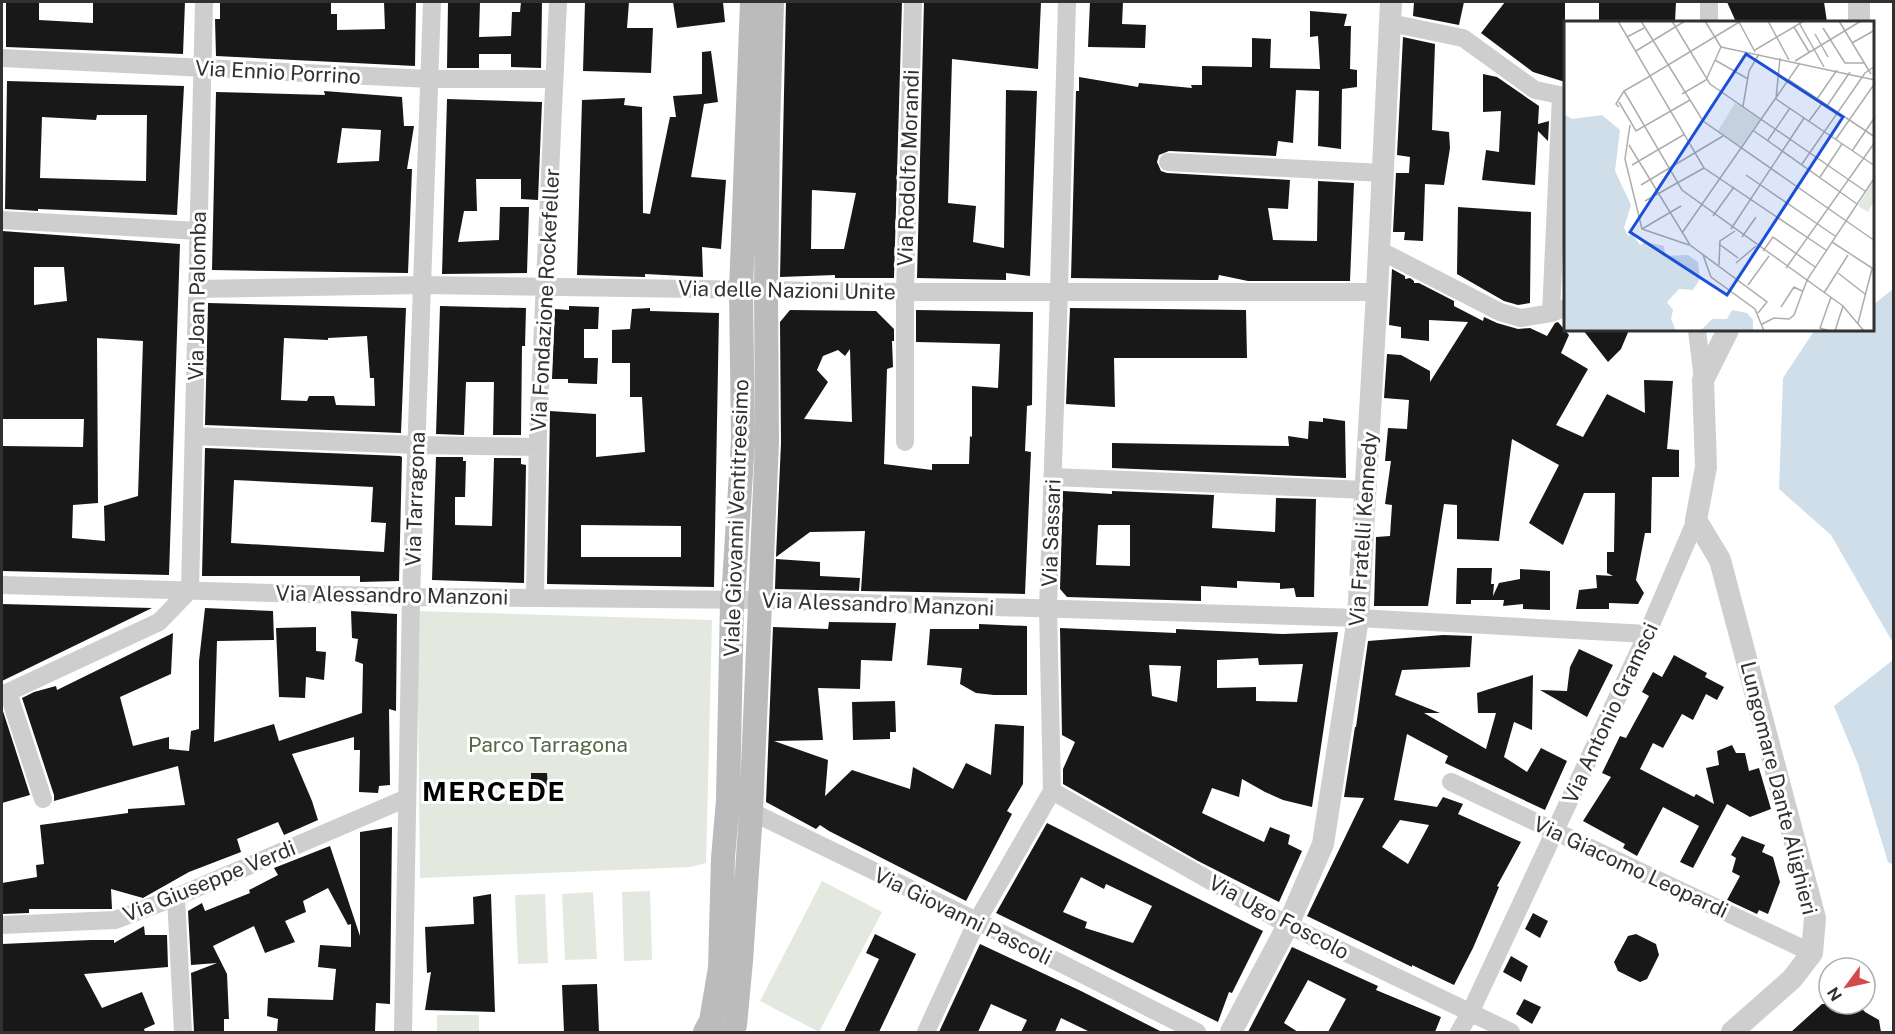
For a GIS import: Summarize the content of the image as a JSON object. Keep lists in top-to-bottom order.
{
  "streets": {
    "main road": ["Viale Giovanni Ventitreesimo"],
    "street": [
      "Via Ennio Porrino",
      "Via Rodolfo Morandi",
      "Via delle Nazioni Unite",
      "Via Joan Palomba",
      "Via Fondazione Rockefeller",
      "Via Tarragona",
      "Via Fratelli Kennedy",
      "Via Sassari",
      "Via Alessandro Manzoni",
      "Via Antonio Gramsci",
      "Lungomare Dante Alighieri",
      "Via Giacomo Leopardi",
      "Via Giuseppe Verdi",
      "Via Giovanni Pascoli",
      "Via Ugo Foscolo"
    ]
  },
  "crossings": [
    ["Via Ennio Porrino", "Via Joan Palomba"],
    ["Via Ennio Porrino", "Via Fondazione Rockefeller"],
    ["Via Ennio Porrino", "Via Tarragona"],
    ["Via Rodolfo Morandi", "Via delle Nazioni Unite"],
    ["Via delle Nazioni Unite", "Via Joan Palomba"],
    ["Via delle Nazioni Unite", "Via Fondazione Rockefeller"],
    ["Via delle Nazioni Unite", "Via Tarragona"],
    ["Via delle Nazioni Unite", "Viale Giovanni Ventitreesimo"],
    ["Via delle Nazioni Unite", "Via Fratelli Kennedy"],
    ["Via delle Nazioni Unite", "Via Sassari"],
    ["Via Joan Palomba", "Via Alessandro Manzoni"],
    ["Via Fondazione Rockefeller", "Via Alessandro Manzoni"],
    ["Via Tarragona", "Via Alessandro Manzoni"],
    ["Via Tarragona", "Via Giuseppe Verdi"],
    ["Viale Giovanni Ventitreesimo", "Via Alessandro Manzoni"],
    ["Viale Giovanni Ventitreesimo", "Via Giovanni Pascoli"],
    ["Via Fratelli Kennedy", "Via Alessandro Manzoni"],
    ["Via Fratelli Kennedy", "Via Ugo Foscolo"],
    ["Via Sassari", "Via Alessandro Manzoni"],
    ["Via Sassari", "Via Ugo Foscolo"],
    ["Via Alessandro Manzoni", "Via Antonio Gramsci"],
    ["Via Antonio Gramsci", "Lungomare Dante Alighieri"],
    ["Via Antonio Gramsci", "Via Giacomo Leopardi"],
    ["Via Antonio Gramsci", "Via Ugo Foscolo"],
    ["Lungomare Dante Alighieri", "Via Giacomo Leopardi"]
  ],
  "districts": ["MERCEDE"],
  "parks": ["Parco Tarragona"],
  "north": "bottom left"
}
